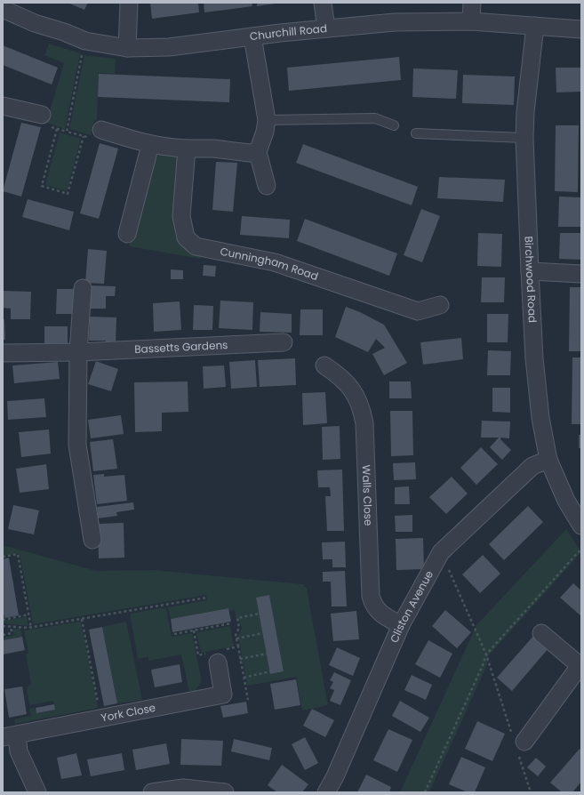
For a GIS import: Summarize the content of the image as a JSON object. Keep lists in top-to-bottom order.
{
  "streets": {
    "street": [
      "Churchill Road",
      "Cunningham Road",
      "Birchwood Road",
      "Bassetts Gardens",
      "Walls Close",
      "Cliston Avenue",
      "York Close"
    ]
  },
  "crossings": [
    ["Churchill Road", "Birchwood Road"],
    ["Birchwood Road", "Cliston Avenue"],
    ["Walls Close", "Cliston Avenue"]
  ]
}
